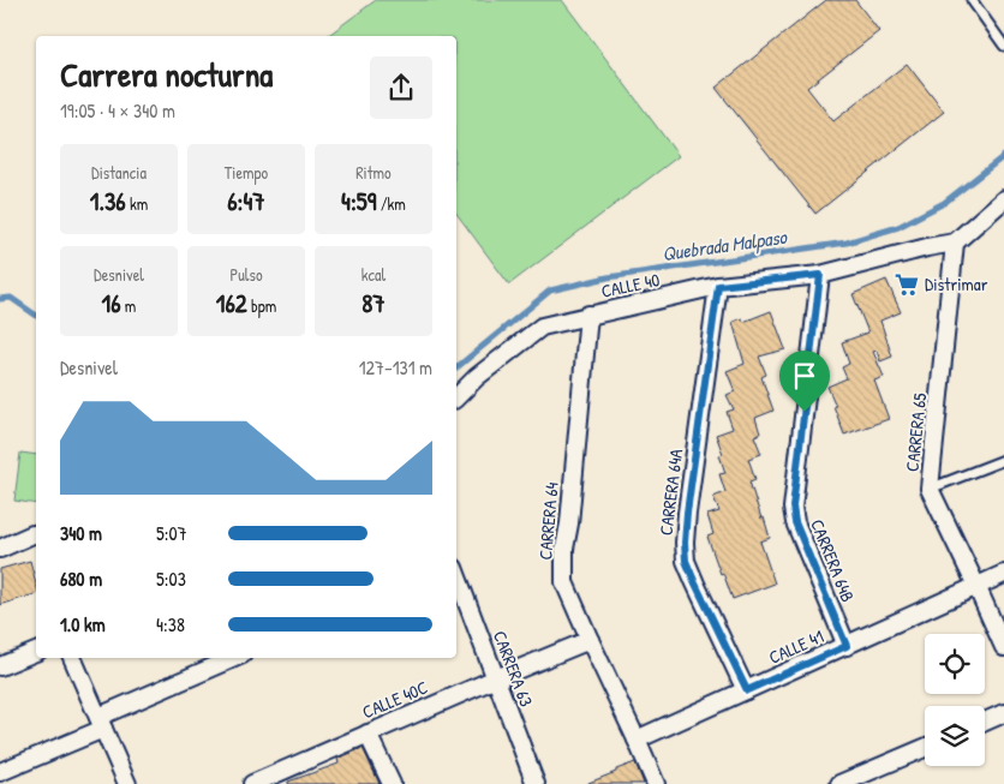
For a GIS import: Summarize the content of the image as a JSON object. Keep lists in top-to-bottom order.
{
  "streets": {
    "street": [
      "CALLE 40",
      "CARRERA 65",
      "CARRERA 64A",
      "CARRERA 64",
      "CARRERA 64B",
      "CALLE 41",
      "CARRERA 63",
      "CALLE 40C"
    ]
  },
  "crossings": [
    ["CALLE 40", "CARRERA 65"],
    ["CALLE 40", "CARRERA 64A"],
    ["CALLE 40", "CARRERA 64"],
    ["CALLE 40", "CARRERA 64B"],
    ["CARRERA 65", "CALLE 41"],
    ["CARRERA 64A", "CALLE 41"],
    ["CARRERA 64", "CALLE 41"],
    ["CARRERA 64", "CALLE 40C"],
    ["CARRERA 64B", "CALLE 41"],
    ["CARRERA 63", "CALLE 40C"]
  ],
  "water": ["Quebrada Malpaso"],
  "places": {
    "supermarket": ["Distrimar"]
  },
  "page": {
    "heading": ["Carrera nocturna", "19:05 · 4 × 340 m"],
    "stats": [
      ["Distancia", "1.36 km"],
      ["Tiempo", "6:47"],
      ["Ritmo", "4:59 /km"],
      ["Desnivel", "16 m"],
      ["Pulso", "162 bpm"],
      ["kcal", "87"]
    ],
    "chart": ["Desnivel", "127–131 m"],
    "list": [
      {
        "name": "340 m",
        "note": "5:07"
      },
      {
        "name": "680 m",
        "note": "5:03"
      },
      {
        "name": "1.0 km",
        "note": "4:38"
      }
    ]
  }
}
